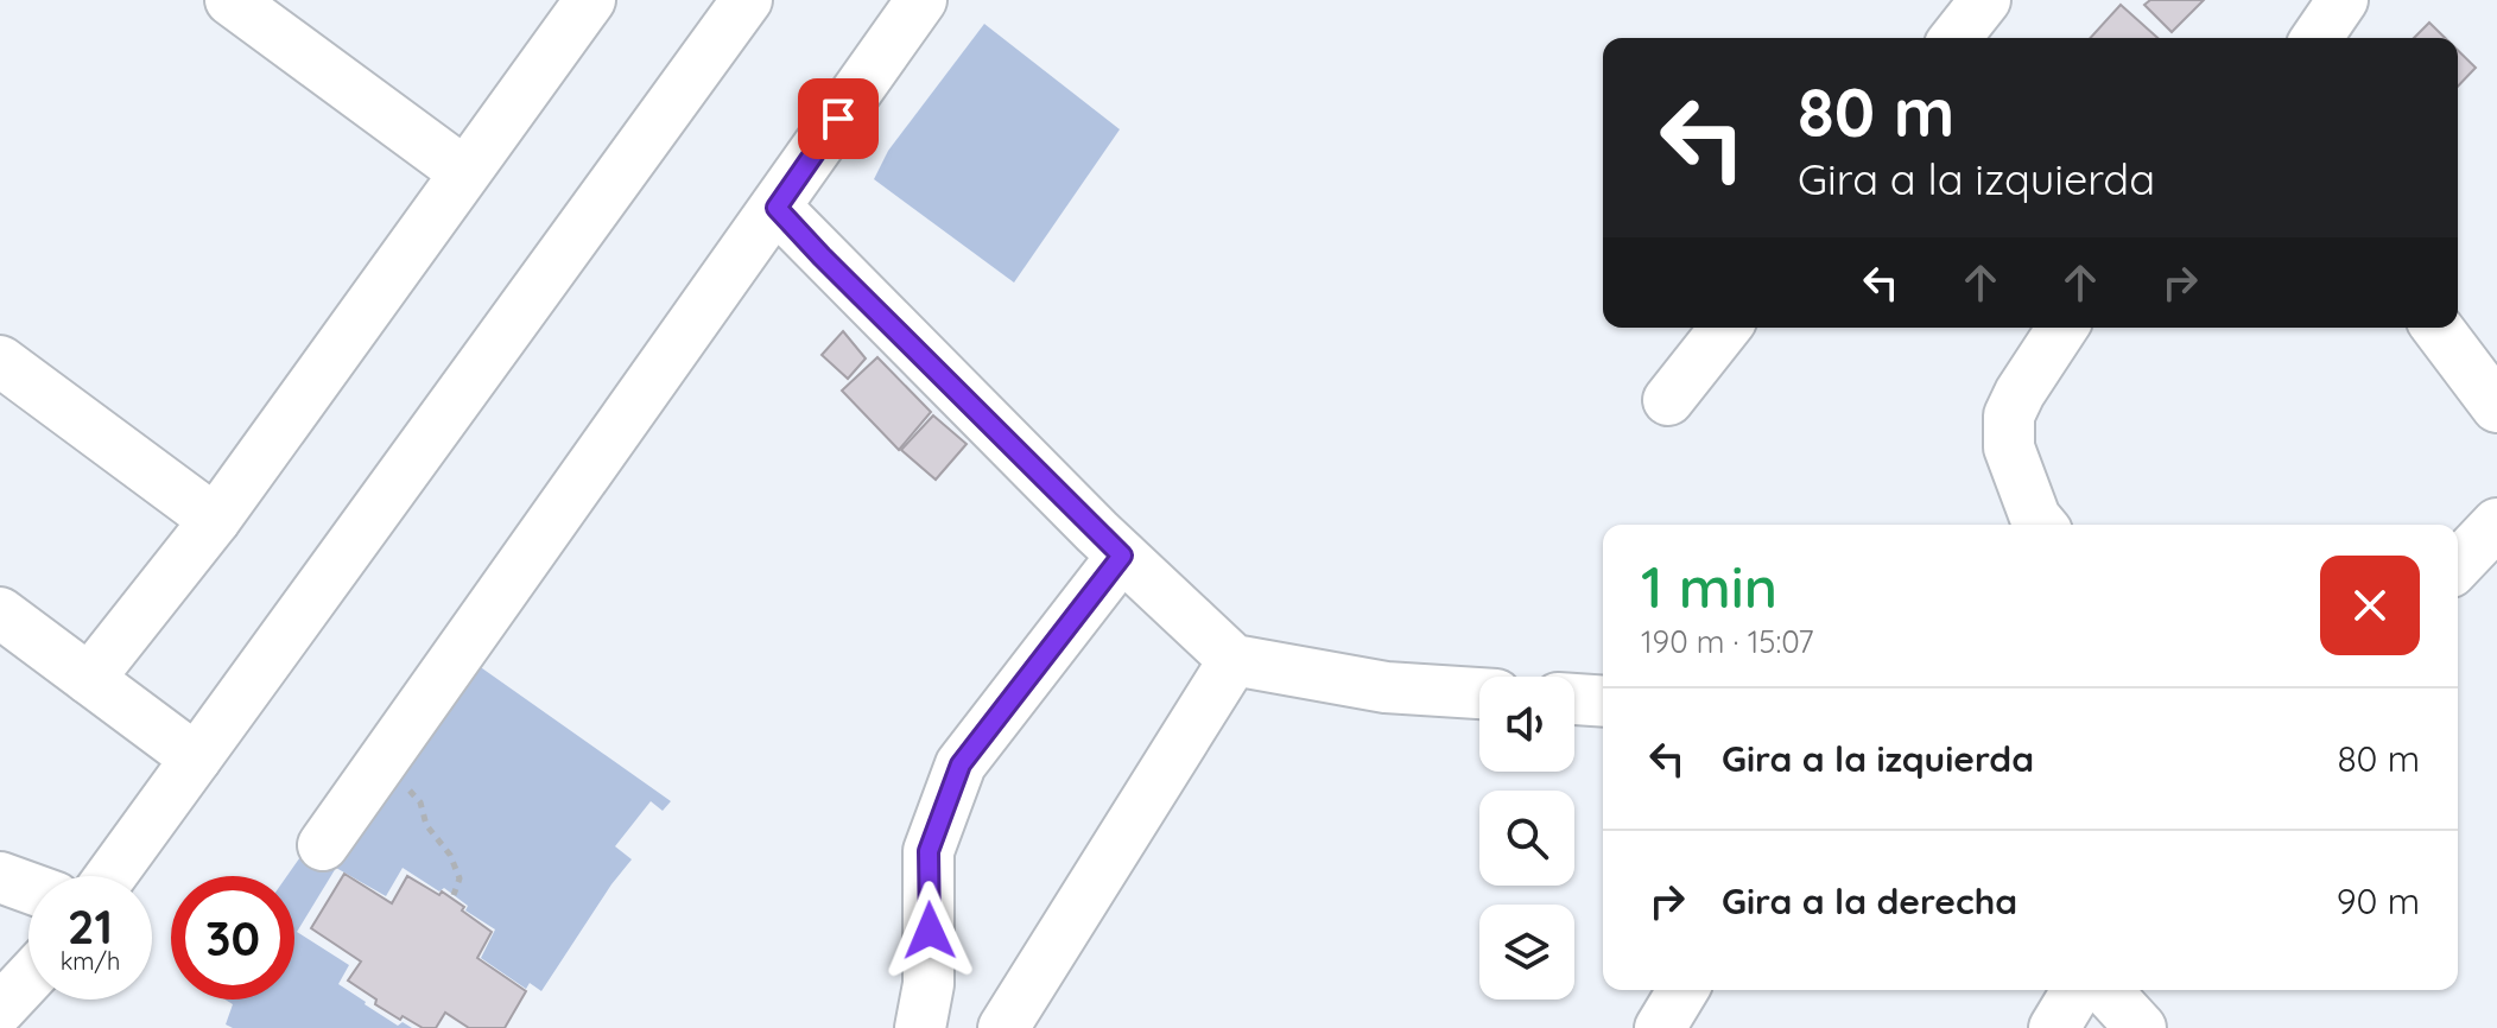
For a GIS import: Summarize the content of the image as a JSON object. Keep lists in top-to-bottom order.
{
  "page": {
    "turn": ["80 m", "Gira a la izquierda"],
    "heading": ["1 min", "190 m · 15:07"],
    "list": [
      {
        "name": "Gira a la izquierda",
        "value": "80 m"
      },
      {
        "name": "Gira a la derecha",
        "value": "90 m"
      }
    ],
    "speed": "21 km/h",
    "limit": "30"
  }
}
